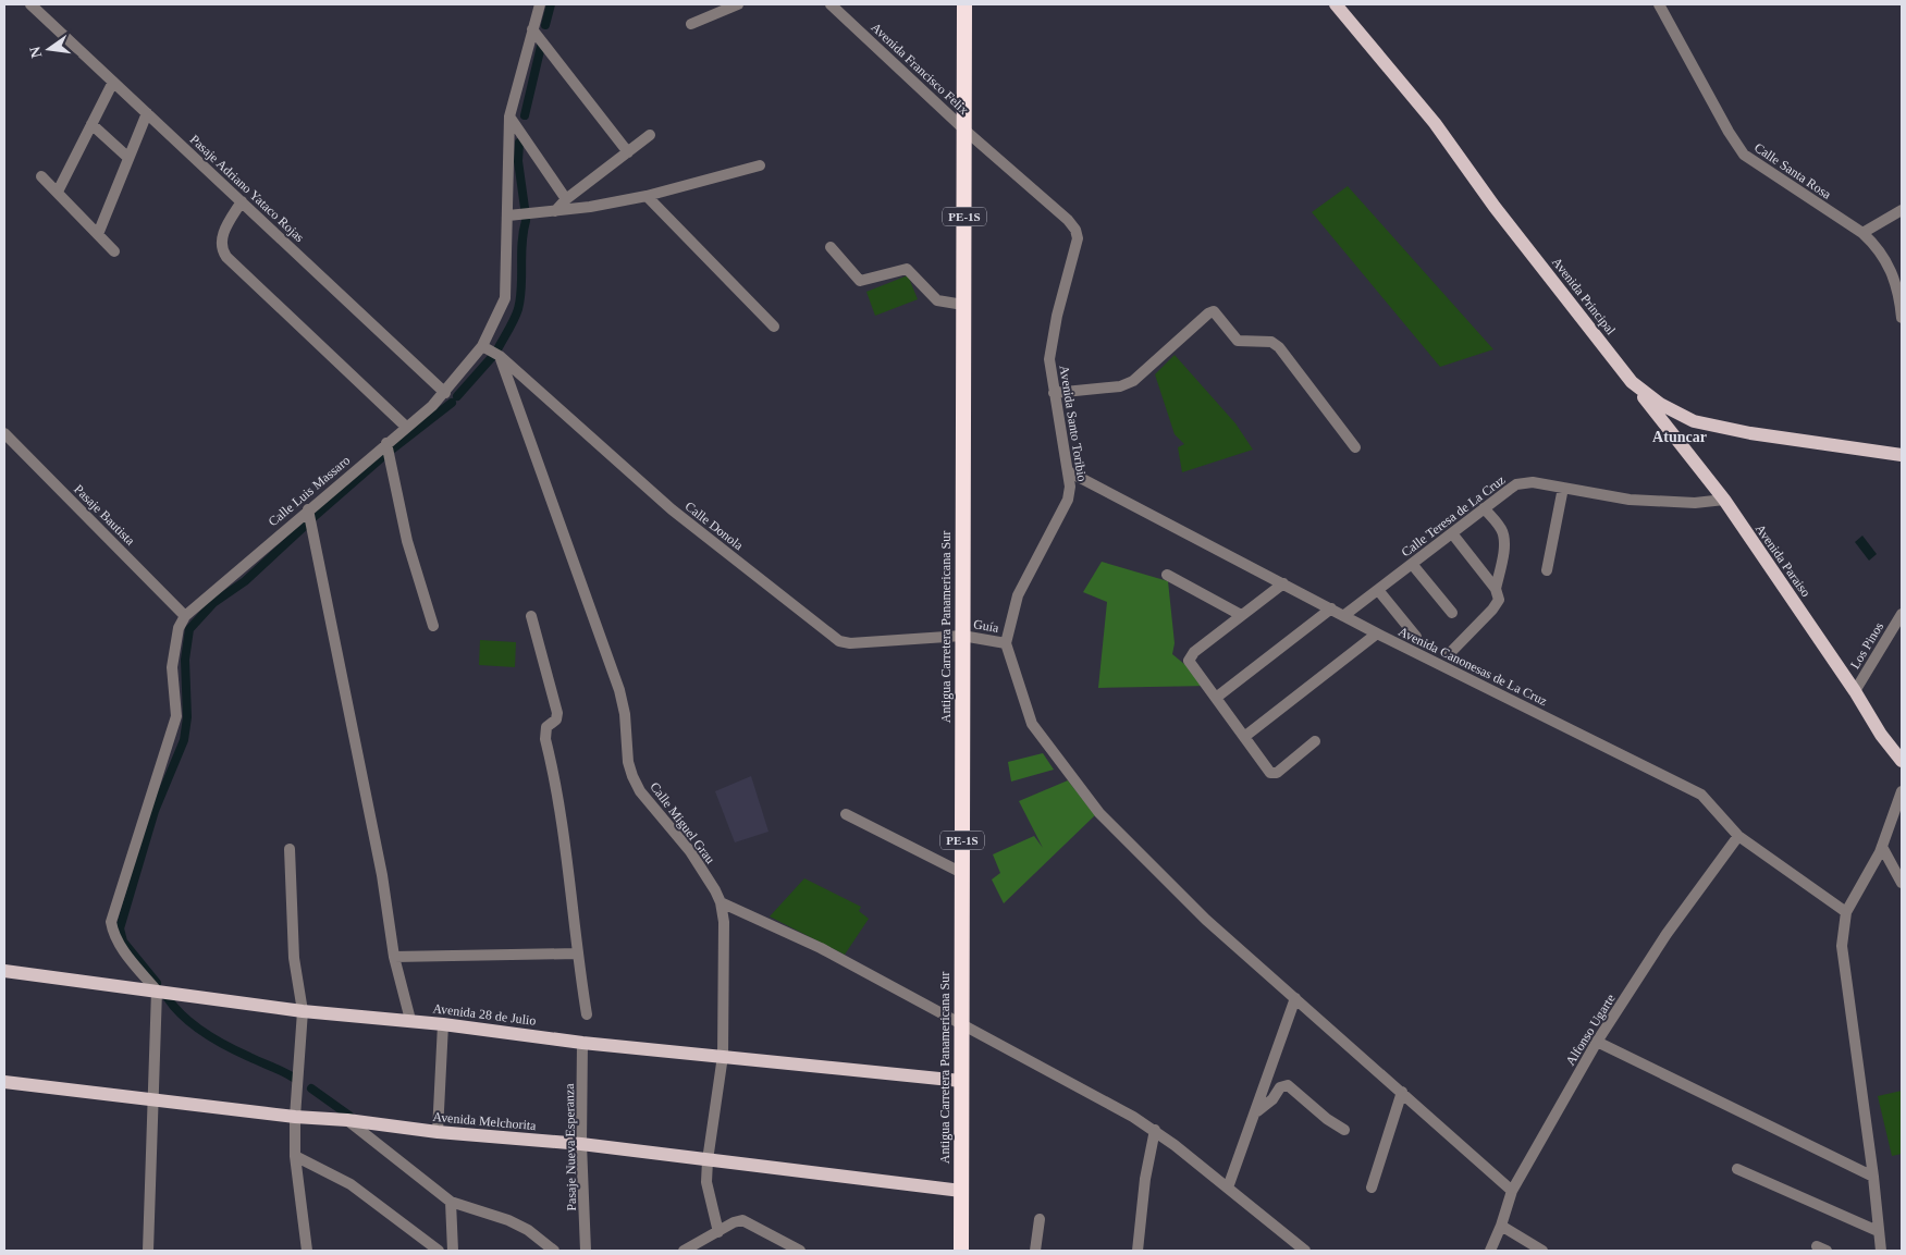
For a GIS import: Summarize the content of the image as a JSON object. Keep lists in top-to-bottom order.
{
  "streets": {
    "highway": ["PE-1S", "Antigua Carretera Panamericana Sur"],
    "main road": [
      "Avenida Principal",
      "Avenida Paraiso",
      "Avenida 28 de Julio",
      "Avenida Melchorita"
    ],
    "street": [
      "Avenida Francisco Felix",
      "Calle Santa Rosa",
      "Pasaje Adriano Yataco Rojas",
      "Avenida Santo Toribio",
      "Calle Luis Massaro",
      "Pasaje Bautista",
      "Calle Teresa de La Cruz",
      "Calle Donola",
      "Guía",
      "Los Pinos",
      "Avenida Canonesas de La Cruz",
      "Calle Miguel Grau",
      "Alfonso Ugarte",
      "Pasaje Nueva Esperanza"
    ]
  },
  "crossings": [
    ["Avenida Francisco Felix", "Avenida Santo Toribio"],
    ["Avenida Francisco Felix", "Antigua Carretera Panamericana Sur"],
    ["Pasaje Adriano Yataco Rojas", "Calle Luis Massaro"],
    ["Avenida Principal", "Avenida Paraiso"],
    ["Avenida Santo Toribio", "Guía"],
    ["Avenida Santo Toribio", "Avenida Canonesas de La Cruz"],
    ["Calle Luis Massaro", "Pasaje Bautista"],
    ["Calle Luis Massaro", "Calle Donola"],
    ["Calle Teresa de La Cruz", "Avenida Paraiso"],
    ["Calle Teresa de La Cruz", "Avenida Canonesas de La Cruz"],
    ["Calle Donola", "Guía"],
    ["Calle Donola", "Antigua Carretera Panamericana Sur"],
    ["Calle Donola", "Calle Miguel Grau"],
    ["Avenida Paraiso", "Los Pinos"],
    ["Guía", "Antigua Carretera Panamericana Sur"],
    ["Antigua Carretera Panamericana Sur", "Avenida 28 de Julio"],
    ["Antigua Carretera Panamericana Sur", "Avenida Melchorita"],
    ["Avenida Canonesas de La Cruz", "Alfonso Ugarte"],
    ["Calle Miguel Grau", "Avenida 28 de Julio"],
    ["Calle Miguel Grau", "Avenida Melchorita"],
    ["Avenida 28 de Julio", "Pasaje Nueva Esperanza"],
    ["Avenida Melchorita", "Pasaje Nueva Esperanza"]
  ],
  "districts": ["Atuncar"],
  "north": "left"
}
